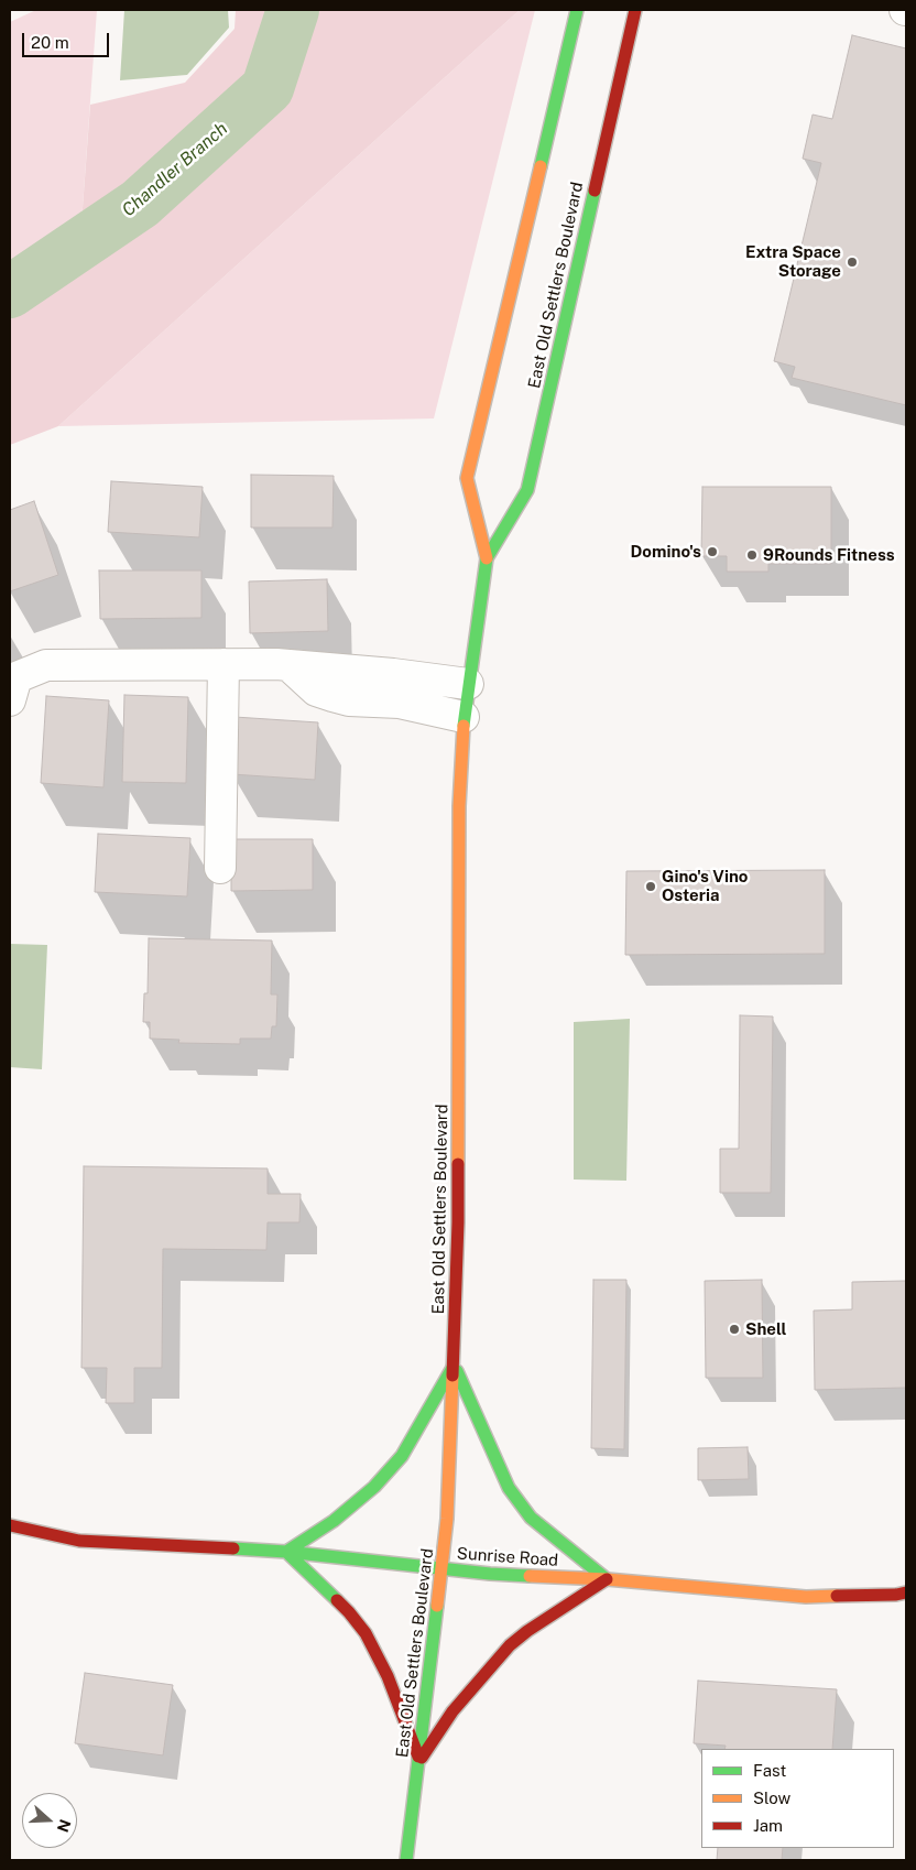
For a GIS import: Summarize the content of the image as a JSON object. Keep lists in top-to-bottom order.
{
  "streets": {
    "main road": ["East Old Settlers Boulevard", "Sunrise Road"]
  },
  "crossings": [
    ["East Old Settlers Boulevard", "Sunrise Road"]
  ],
  "water": ["Chandler Branch"],
  "places": [
    "Extra Space Storage",
    "Domino's",
    "9Rounds Fitness",
    "Gino's Vino Osteria",
    "Shell"
  ],
  "legend": ["Fast", "Slow", "Jam"],
  "scale_bar": "20 m",
  "north": "right"
}
